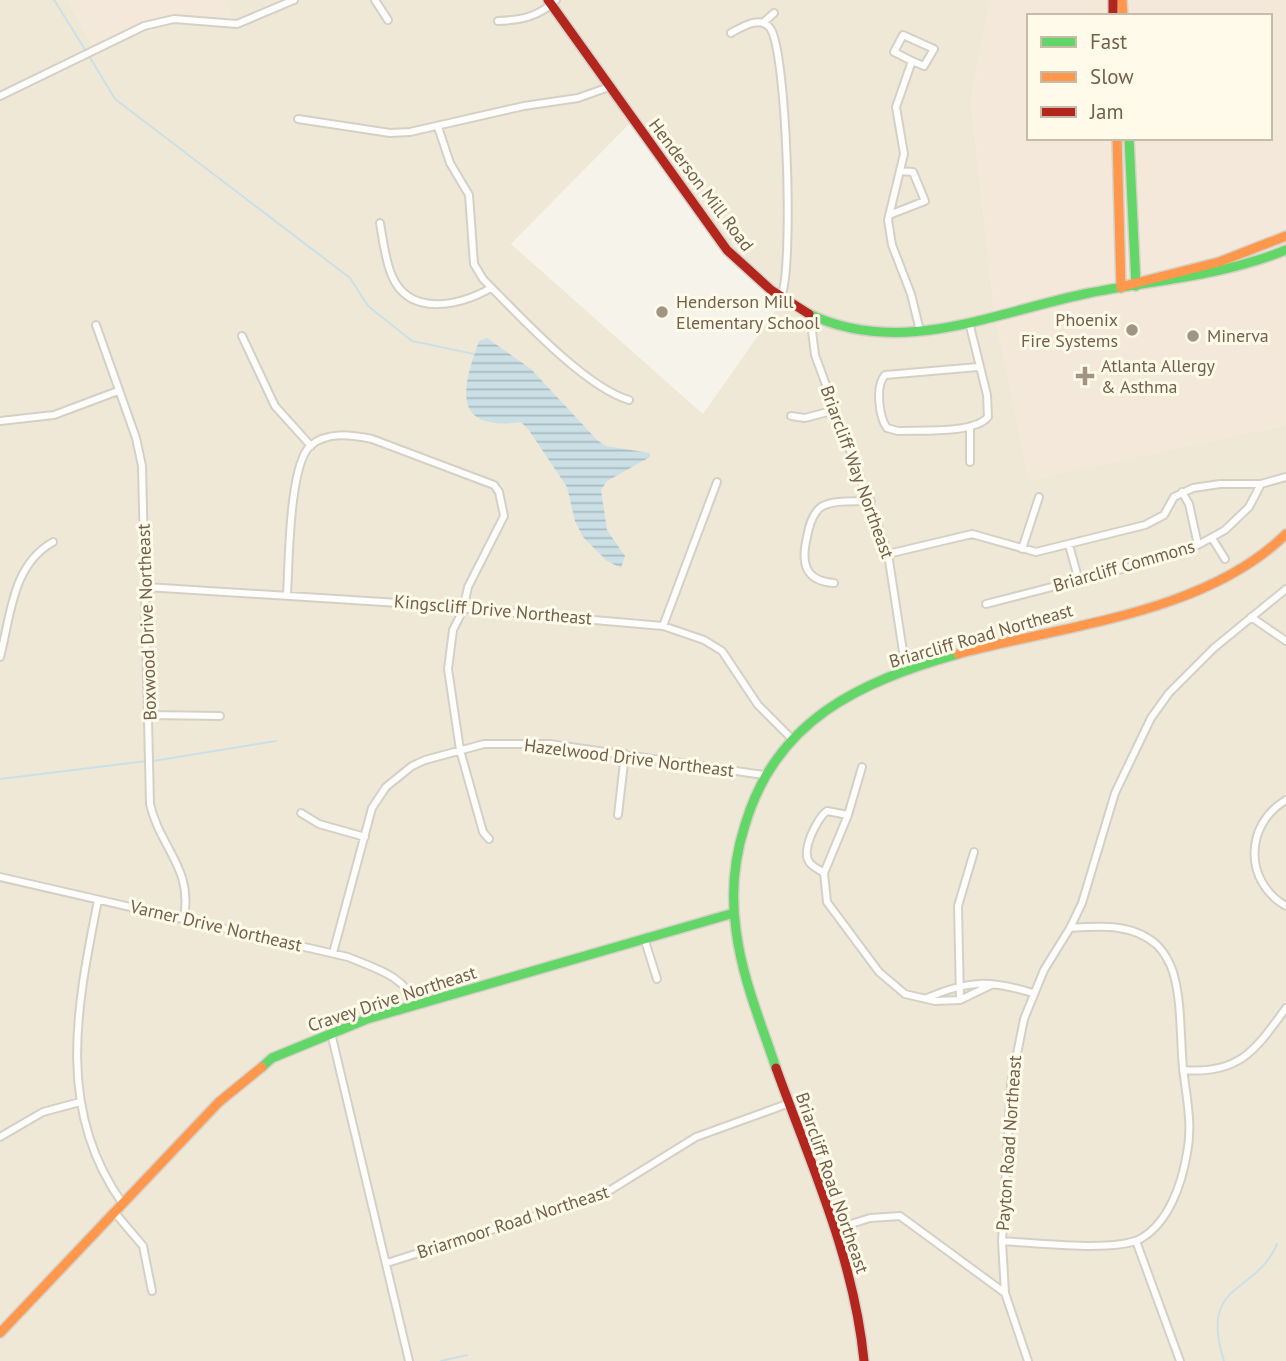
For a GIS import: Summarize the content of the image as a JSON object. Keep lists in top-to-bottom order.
{
  "streets": {
    "street": [
      "Henderson Mill Road",
      "Briarcliff Way Northeast",
      "Briarcliff Commons",
      "Kingscliff Drive Northeast",
      "Boxwood Drive Northeast",
      "Briarcliff Road Northeast",
      "Hazelwood Drive Northeast",
      "Varner Drive Northeast",
      "Cravey Drive Northeast",
      "Payton Road Northeast",
      "Briarmoor Road Northeast"
    ]
  },
  "crossings": [
    ["Henderson Mill Road", "Briarcliff Way Northeast"],
    ["Briarcliff Way Northeast", "Briarcliff Commons"],
    ["Briarcliff Way Northeast", "Briarcliff Road Northeast"],
    ["Kingscliff Drive Northeast", "Boxwood Drive Northeast"],
    ["Kingscliff Drive Northeast", "Briarcliff Road Northeast"],
    ["Boxwood Drive Northeast", "Varner Drive Northeast"],
    ["Briarcliff Road Northeast", "Hazelwood Drive Northeast"],
    ["Briarcliff Road Northeast", "Cravey Drive Northeast"],
    ["Briarcliff Road Northeast", "Briarmoor Road Northeast"],
    ["Hazelwood Drive Northeast", "Varner Drive Northeast"],
    ["Varner Drive Northeast", "Cravey Drive Northeast"]
  ],
  "places": {
    "other": ["Henderson Mill Elementary School", "Phoenix Fire Systems", "Minerva"],
    "health": ["Atlanta Allergy & Asthma"]
  },
  "legend": ["Fast", "Slow", "Jam"]
}
